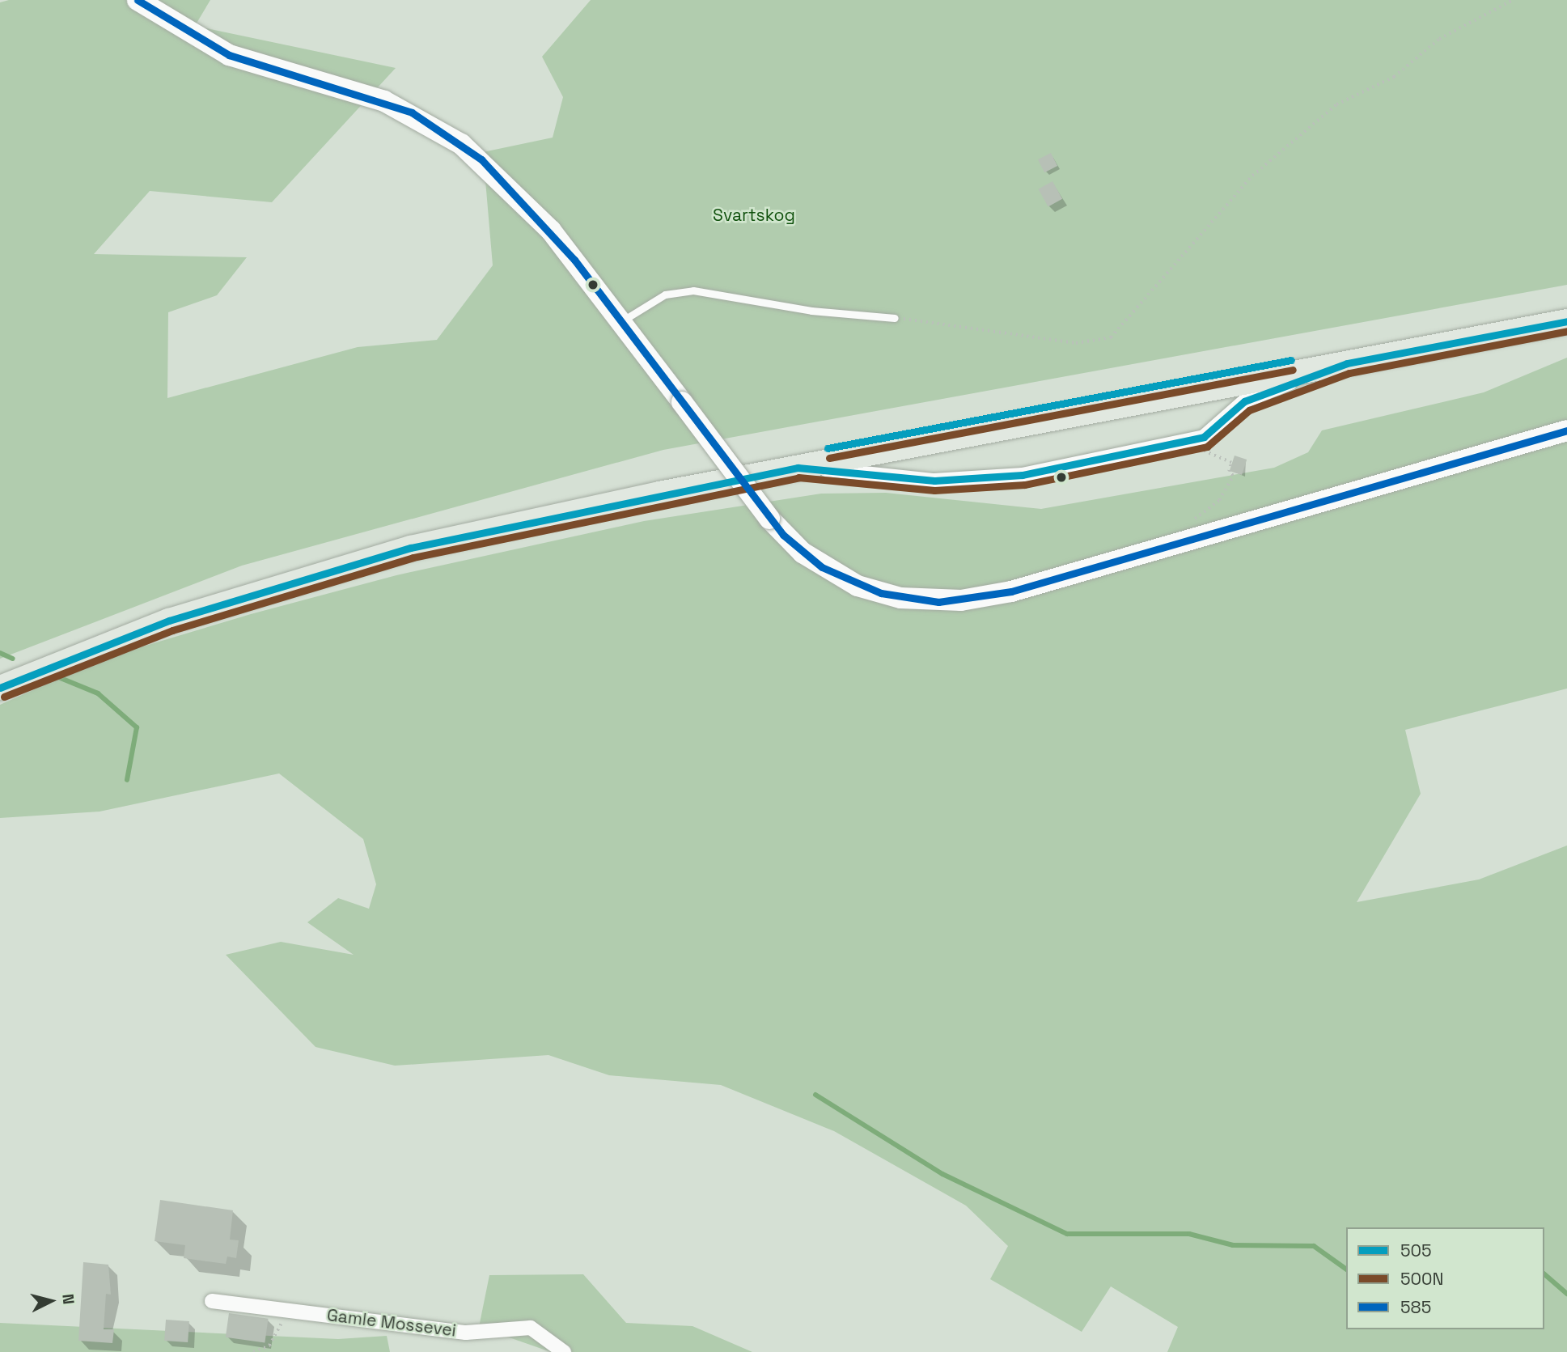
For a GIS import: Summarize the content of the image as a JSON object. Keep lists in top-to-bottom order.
{
  "streets": {
    "street": ["Gamle Mossevei"]
  },
  "parks": ["Svartskog"],
  "lines": ["transit line 585", "transit line 505", "transit line 500N"],
  "legend": ["505", "500N", "585"],
  "north": "right"
}
